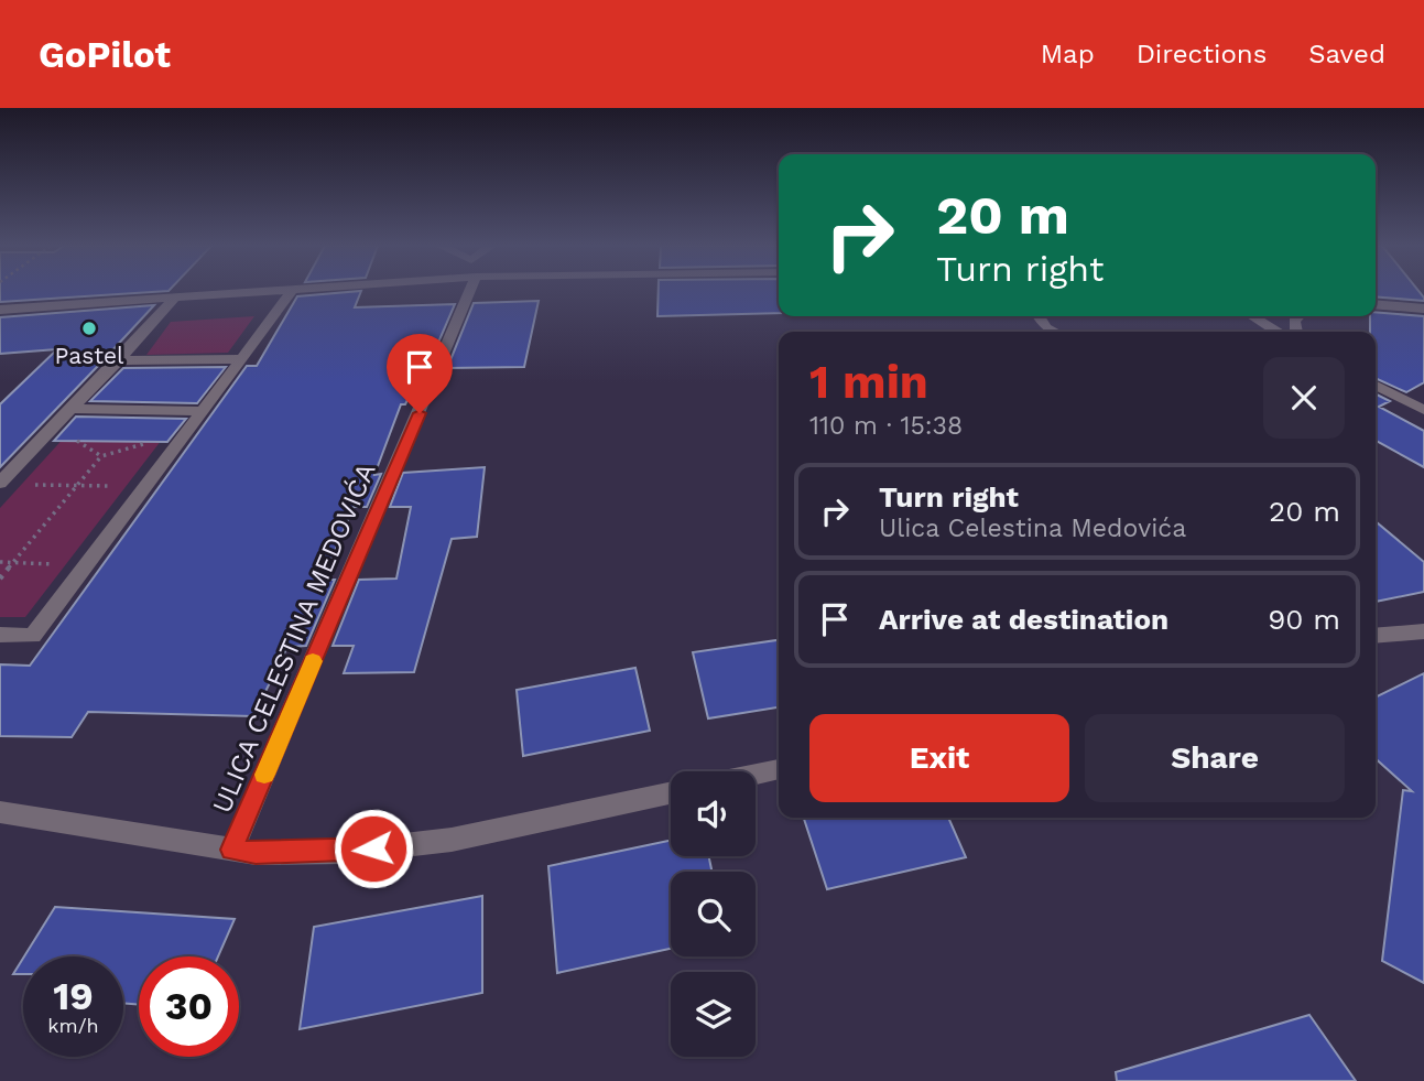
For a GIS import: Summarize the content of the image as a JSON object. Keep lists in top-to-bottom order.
{
  "streets": {
    "street": ["ULICA CELESTINA MEDOVIĆA"]
  },
  "places": ["Pastel"],
  "page": {
    "header": "GoPilot",
    "nav": ["Map", "Directions", "Saved"],
    "turn": ["20 m", "Turn right"],
    "heading": ["1 min", "110 m · 15:38"],
    "list": [
      {
        "name": "Turn right",
        "note": "Ulica Celestina Medovića",
        "value": "20 m"
      },
      {
        "name": "Arrive at destination",
        "value": "90 m"
      }
    ],
    "buttons": ["Exit", "Share"],
    "speed": "19 km/h",
    "limit": "30"
  }
}
